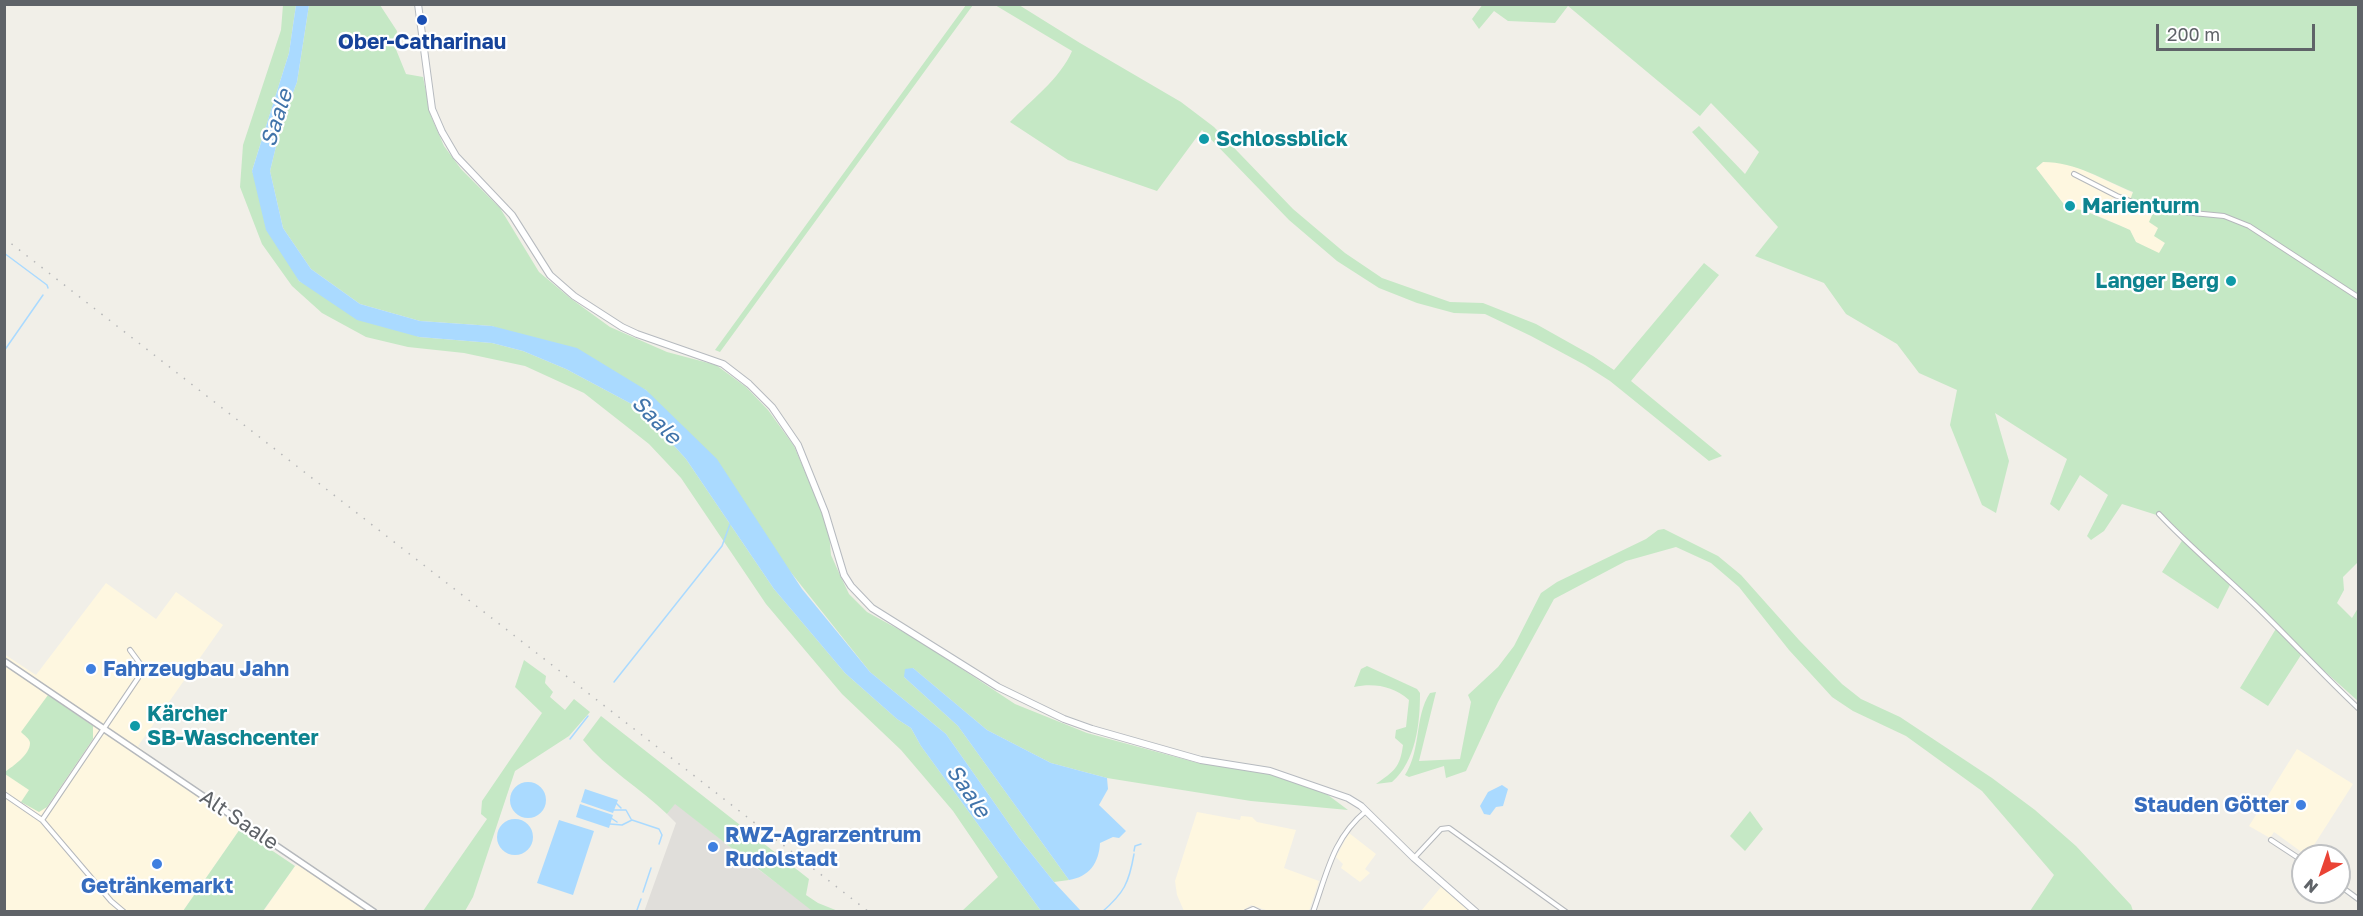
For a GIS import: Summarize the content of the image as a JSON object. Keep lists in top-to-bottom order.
{
  "streets": {
    "street": ["Alt Saale"]
  },
  "water": ["Saale"],
  "places": [
    "Ober-Catharinau",
    "Schlossblick",
    "Marienturm",
    "Langer Berg",
    "Fahrzeugbau Jahn",
    "Kärcher SB-Waschcenter",
    "Stauden Götter",
    "RWZ-Agrarzentrum Rudolstadt",
    "Getränkemarkt"
  ],
  "scale_bar": "200 m",
  "north": "bottom left"
}
